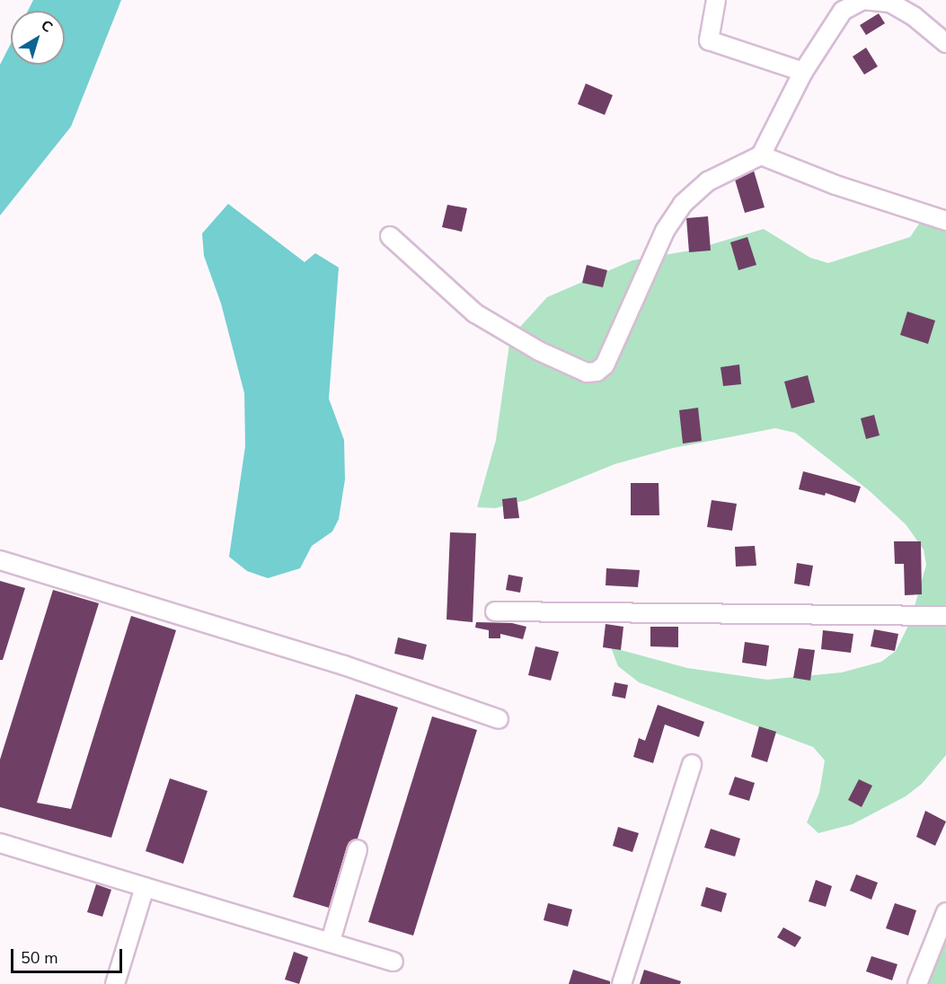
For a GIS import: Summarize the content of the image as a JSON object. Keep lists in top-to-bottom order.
{
  "scale_bar": "50 m",
  "north": "top right"
}
